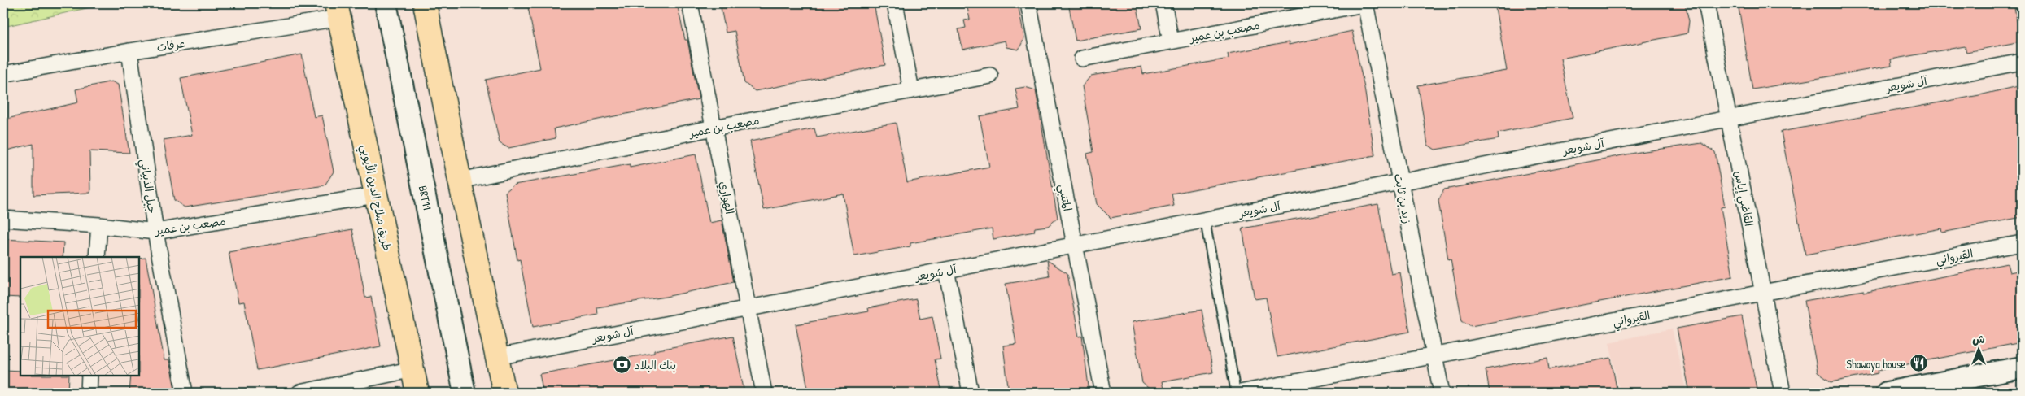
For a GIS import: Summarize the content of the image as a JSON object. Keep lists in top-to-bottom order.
{
  "streets": {
    "main road": ["طريق صلاح الدين الأيوبي", "BRT11"],
    "street": [
      "مصعب بن عمير",
      "عرفات",
      "آل شويعر",
      "جبل الذبياني",
      "الهواري",
      "المتنبي",
      "زيد بن ثابت",
      "القاضي إياس",
      "القيرواني"
    ]
  },
  "crossings": [
    ["مصعب بن عمير", "جبل الذبياني"],
    ["مصعب بن عمير", "طريق صلاح الدين الأيوبي"],
    ["مصعب بن عمير", "الهواري"],
    ["مصعب بن عمير", "زيد بن ثابت"],
    ["عرفات", "جبل الذبياني"],
    ["عرفات", "طريق صلاح الدين الأيوبي"],
    ["آل شويعر", "الهواري"],
    ["آل شويعر", "المتنبي"],
    ["آل شويعر", "زيد بن ثابت"],
    ["آل شويعر", "القاضي إياس"],
    ["زيد بن ثابت", "القيرواني"],
    ["القاضي إياس", "القيرواني"]
  ],
  "places": {
    "restaurant": ["Shawaya house"],
    "bank": ["بنك البلاد"]
  },
  "north": "top"
}
